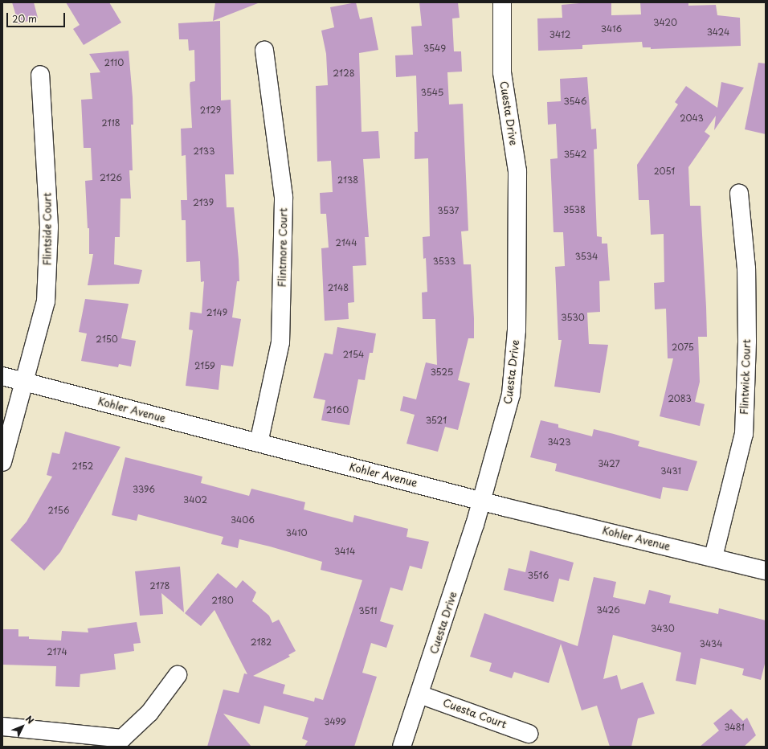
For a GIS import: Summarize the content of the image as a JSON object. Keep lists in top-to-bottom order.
{
  "streets": {
    "street": [
      "Cuesta Drive",
      "Flintside Court",
      "Flintmore Court",
      "Flintwick Court",
      "Kohler Avenue",
      "Cuesta Court"
    ]
  },
  "crossings": [
    ["Cuesta Drive", "Kohler Avenue"],
    ["Cuesta Drive", "Cuesta Court"],
    ["Flintside Court", "Kohler Avenue"],
    ["Flintmore Court", "Kohler Avenue"],
    ["Flintwick Court", "Kohler Avenue"]
  ],
  "house_numbers": [
    "3420",
    "3416",
    "3424",
    "3412",
    "3549",
    "2110",
    "2128",
    "3545",
    "3546",
    "2129",
    "2043",
    "2118",
    "2133",
    "3542",
    "2051",
    "2126",
    "2138",
    "2139",
    "3538",
    "3537",
    "2144",
    "3534",
    "3533",
    "2148",
    "2149",
    "3530",
    "2150",
    "2075",
    "2154",
    "2159",
    "3525",
    "2083",
    "2160",
    "3521",
    "3423",
    "3427",
    "2152",
    "3431",
    "3396",
    "3402",
    "2156",
    "3406",
    "3410",
    "3414",
    "3516",
    "2178",
    "2180",
    "3426",
    "3511",
    "3430",
    "2182",
    "3434",
    "2174",
    "3499",
    "3481"
  ],
  "scale_bar": "20 m",
  "north": "top right"
}
